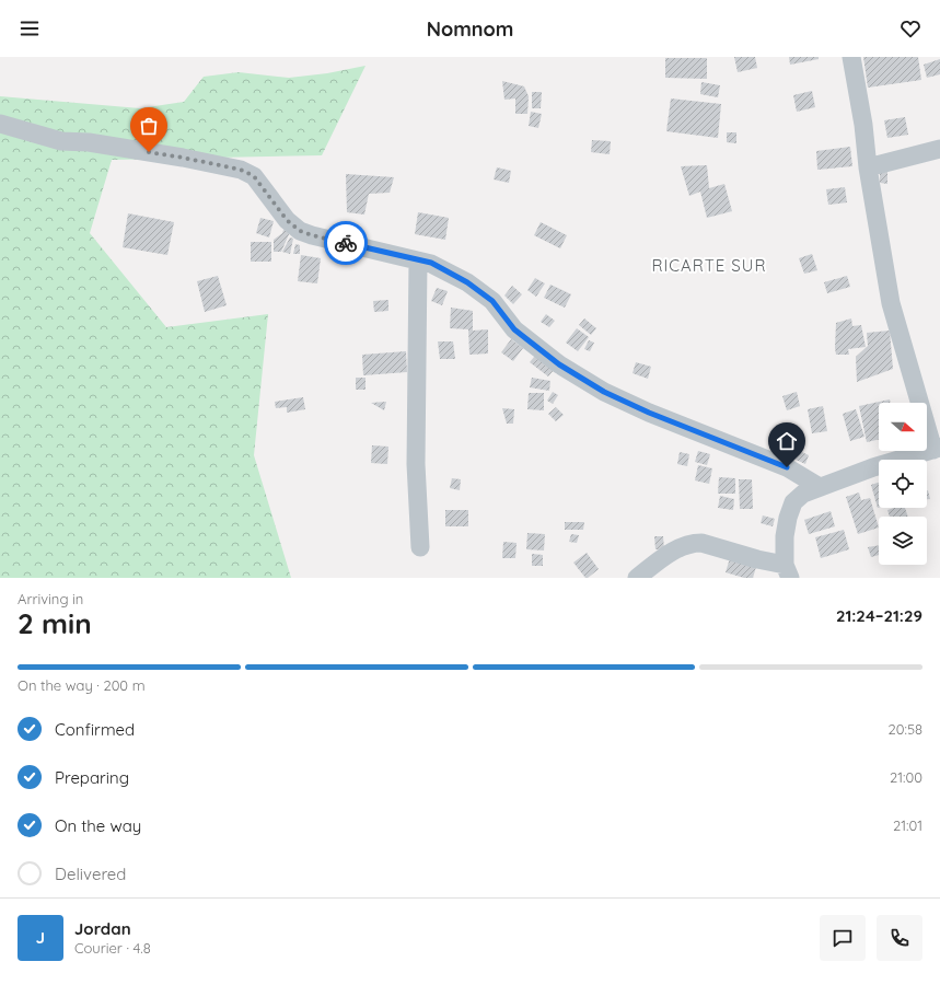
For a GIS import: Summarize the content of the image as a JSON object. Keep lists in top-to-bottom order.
{
  "districts": ["RICARTE SUR"],
  "north": "right",
  "page": {
    "header": "Nomnom",
    "heading": ["2 min", "Arriving in", "21:24–21:29"],
    "panel": ["Jordan", "Courier · 4.8"],
    "bar": "On the way · 200 m",
    "list": [
      ["Confirmed", "20:58"],
      ["Preparing", "21:00"],
      ["On the way", "21:01"],
      "Delivered"
    ],
    "round": "J"
  }
}
